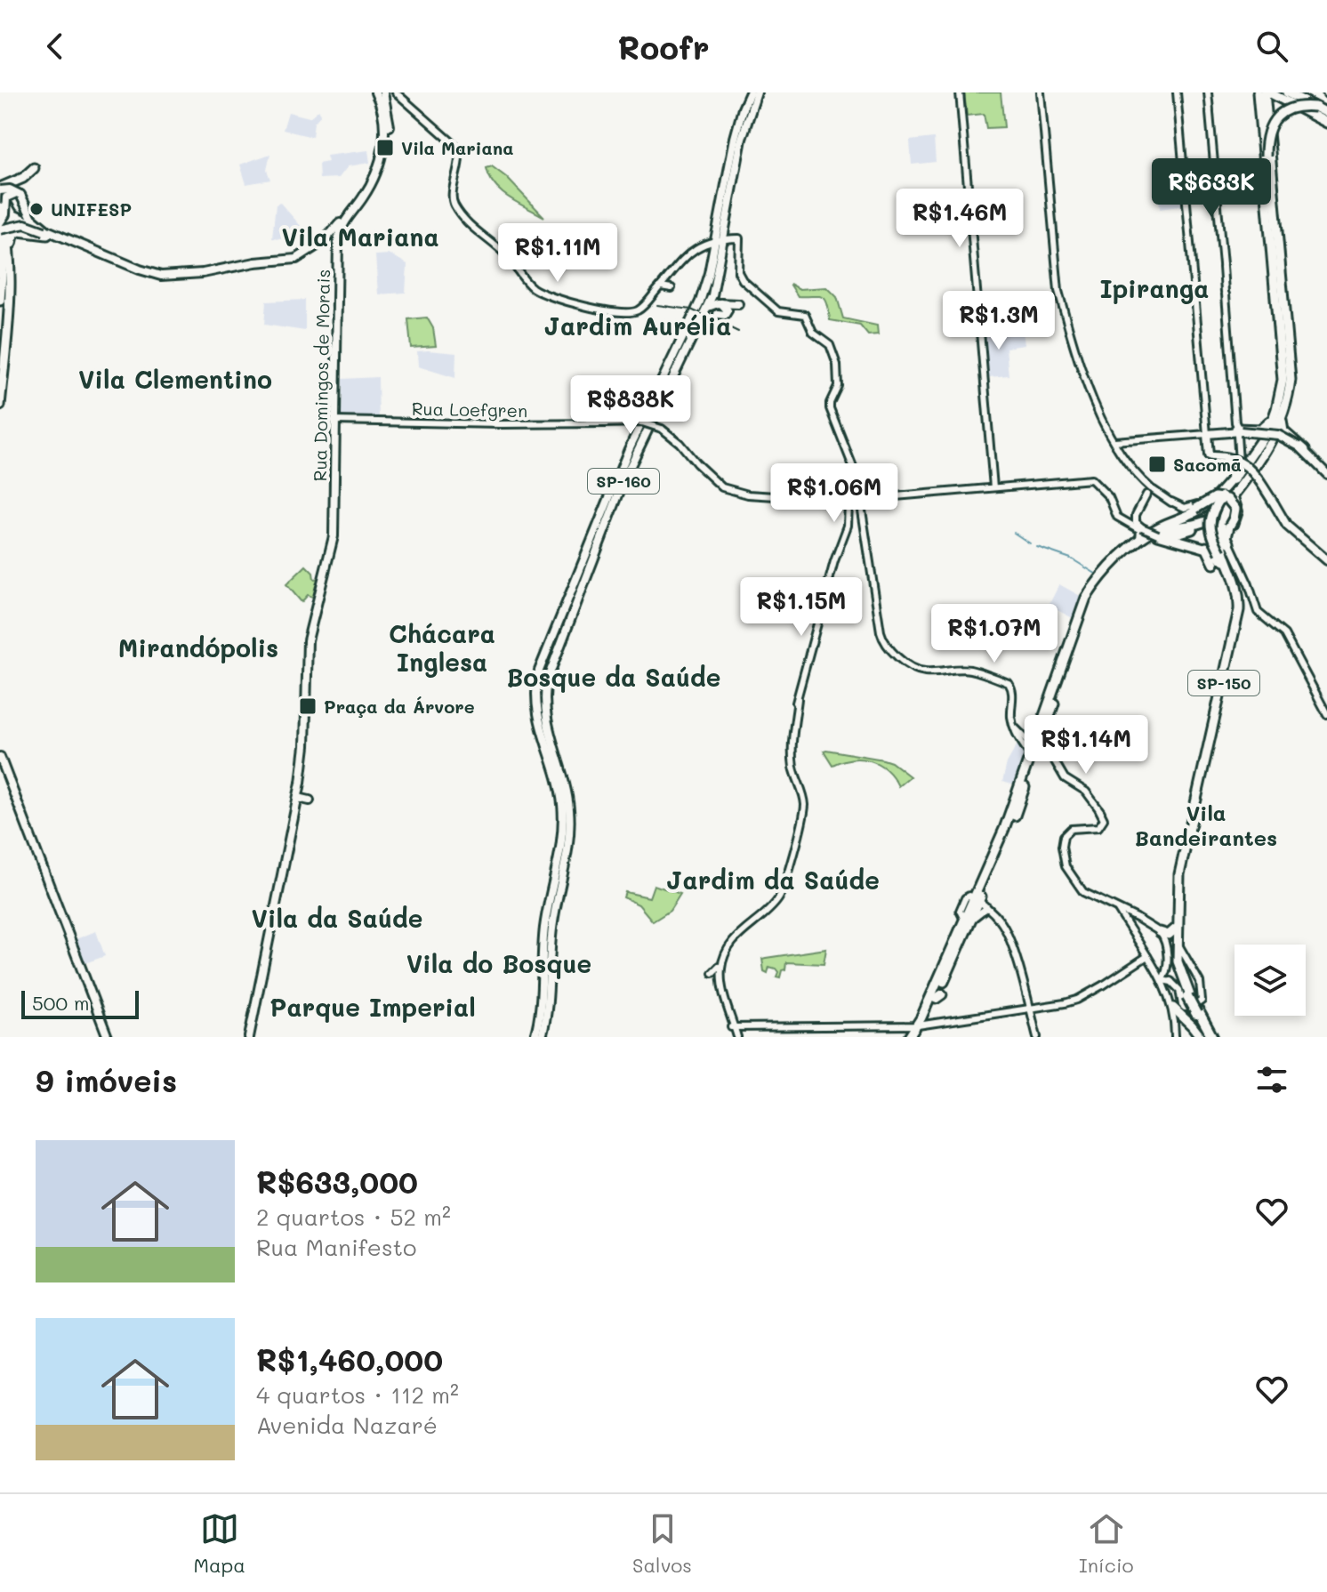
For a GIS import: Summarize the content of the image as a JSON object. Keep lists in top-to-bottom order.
{
  "streets": {
    "highway": ["SP-150"],
    "main road": ["Rua Domingos de Morais", "Rua Loefgren", "SP-160"]
  },
  "crossings": [
    ["Rua Domingos de Morais", "Rua Loefgren"]
  ],
  "districts": [
    "Vila Mariana",
    "Ipiranga",
    "Jardim Aurélia",
    "Vila Clementino",
    "Chácara Inglesa",
    "Mirandópolis",
    "Bosque da Saúde",
    "Vila Bandeirantes",
    "Jardim da Saúde",
    "Vila da Saúde",
    "Vila do Bosque",
    "Parque Imperial"
  ],
  "places": {
    "transit": ["Vila Mariana", "Sacomã", "Praça da Árvore"],
    "other": ["UNIFESP"]
  },
  "scale_bar": "500 m",
  "page": {
    "header": "Roofr",
    "price": [
      "R$633K",
      "R$1.46M",
      "R$1.11M",
      "R$1.3M",
      "R$838K",
      "R$1.06M",
      "R$1.15M",
      "R$1.07M",
      "R$1.14M"
    ],
    "scale": "500 m",
    "heading": "9 imóveis",
    "list": [
      {
        "name": "R$633,000",
        "note": "2 quartos · 52 m² · Rua Manifesto"
      },
      {
        "name": "R$1,460,000",
        "note": "4 quartos · 112 m² · Avenida Nazaré"
      }
    ],
    "tabs": ["Mapa", "Salvos", "Início"]
  }
}
